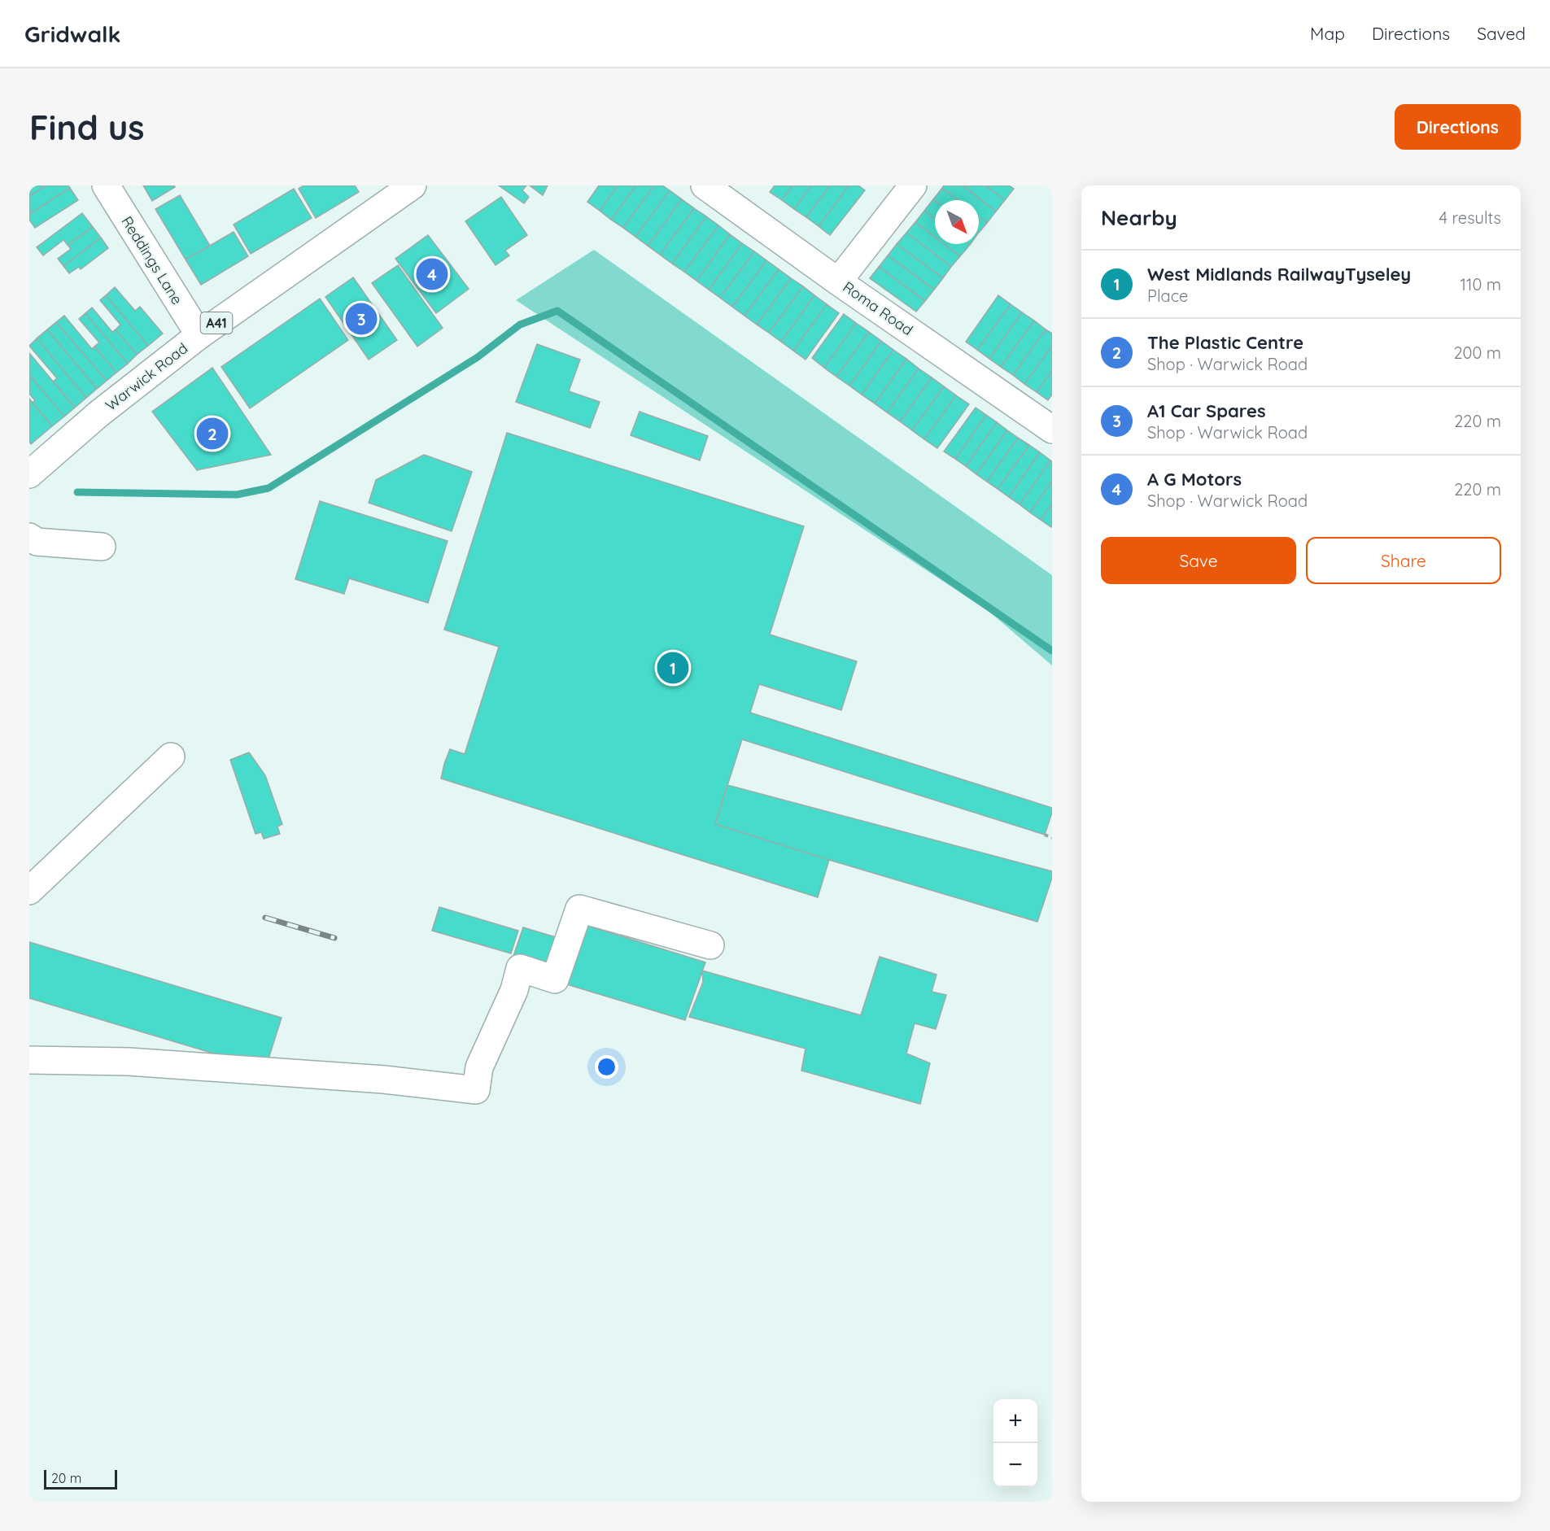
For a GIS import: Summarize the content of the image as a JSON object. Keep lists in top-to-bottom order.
{
  "streets": {
    "main road": [
      "Reddings Lane",
      "Roma Road",
      "A41",
      "Warwick Road"
    ]
  },
  "crossings": [
    ["Reddings Lane", "Warwick Road"]
  ],
  "scale_bar": "20 m",
  "north": "bottom right",
  "page": {
    "header": "Gridwalk",
    "nav": ["Map", "Directions", "Saved"],
    "buttons": [
      "Directions",
      ["Save", "Share"]
    ],
    "title": "Find us",
    "heading": ["Nearby", "4 results"],
    "list": [
      {
        "mark": "1",
        "name": "West Midlands RailwayTyseley",
        "note": "Place",
        "value": "110 m"
      },
      {
        "mark": "2",
        "name": "The Plastic Centre",
        "note": "Shop · Warwick Road",
        "value": "200 m"
      },
      {
        "mark": "3",
        "name": "A1 Car Spares",
        "note": "Shop · Warwick Road",
        "value": "220 m"
      },
      {
        "mark": "4",
        "name": "A G Motors",
        "note": "Shop · Warwick Road",
        "value": "220 m"
      }
    ],
    "pins": [
      "4",
      "3",
      "2",
      "1"
    ],
    "map_buttons": ["+", "−"],
    "scale": "20 m"
  }
}
